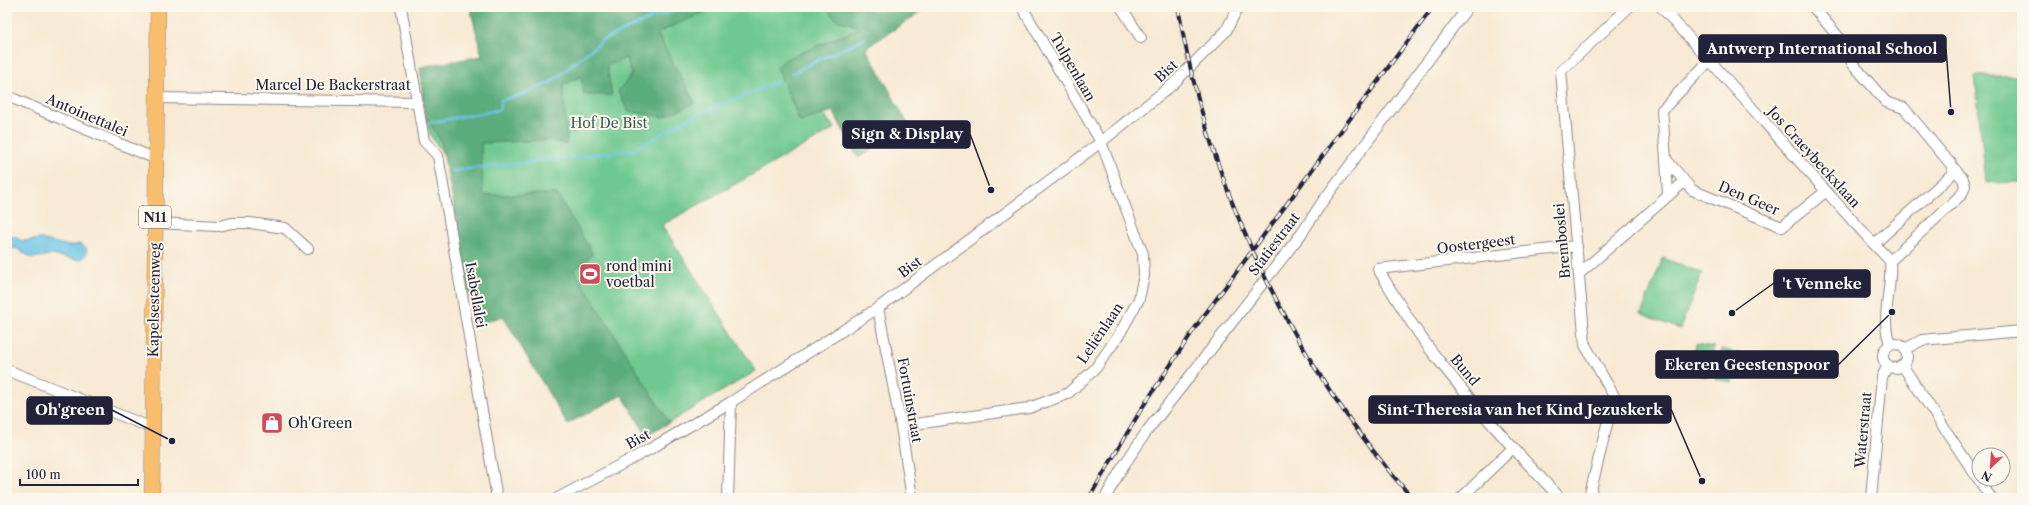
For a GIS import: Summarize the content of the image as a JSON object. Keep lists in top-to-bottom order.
{
  "streets": {
    "main road": ["N11", "Kapelsesteenweg"],
    "street": [
      "Tulpenlaan",
      "Bist",
      "Marcel De Backerstraat",
      "Antoinettalei",
      "Jos Craeybeckxlaan",
      "Den Geer",
      "Bremboslei",
      "Statiestraat",
      "Oostergeest",
      "Isabellalei",
      "Leliënlaan",
      "Bund",
      "Fortuinstraat",
      "Waterstraat"
    ]
  },
  "crossings": [
    ["Tulpenlaan", "Bist"],
    ["Tulpenlaan", "Leliënlaan"],
    ["Bist", "Leliënlaan"],
    ["Bist", "Fortuinstraat"],
    ["Marcel De Backerstraat", "Isabellalei"],
    ["Marcel De Backerstraat", "Kapelsesteenweg"],
    ["Antoinettalei", "Kapelsesteenweg"],
    ["Jos Craeybeckxlaan", "Den Geer"],
    ["Bremboslei", "Oostergeest"],
    ["Oostergeest", "Bund"],
    ["Leliënlaan", "Fortuinstraat"]
  ],
  "parks": ["Hof De Bist"],
  "places": {
    "other": [
      "Antwerp International School",
      "Sign & Display",
      "Ekeren Geestenspoor",
      "'t Venneke",
      "Oh'green",
      "Sint-Theresia van het Kind Jezuskerk"
    ],
    "sports": ["rond mini voetbal"],
    "shop": ["Oh'Green"]
  },
  "scale_bar": "100 m",
  "north": "bottom left"
}
